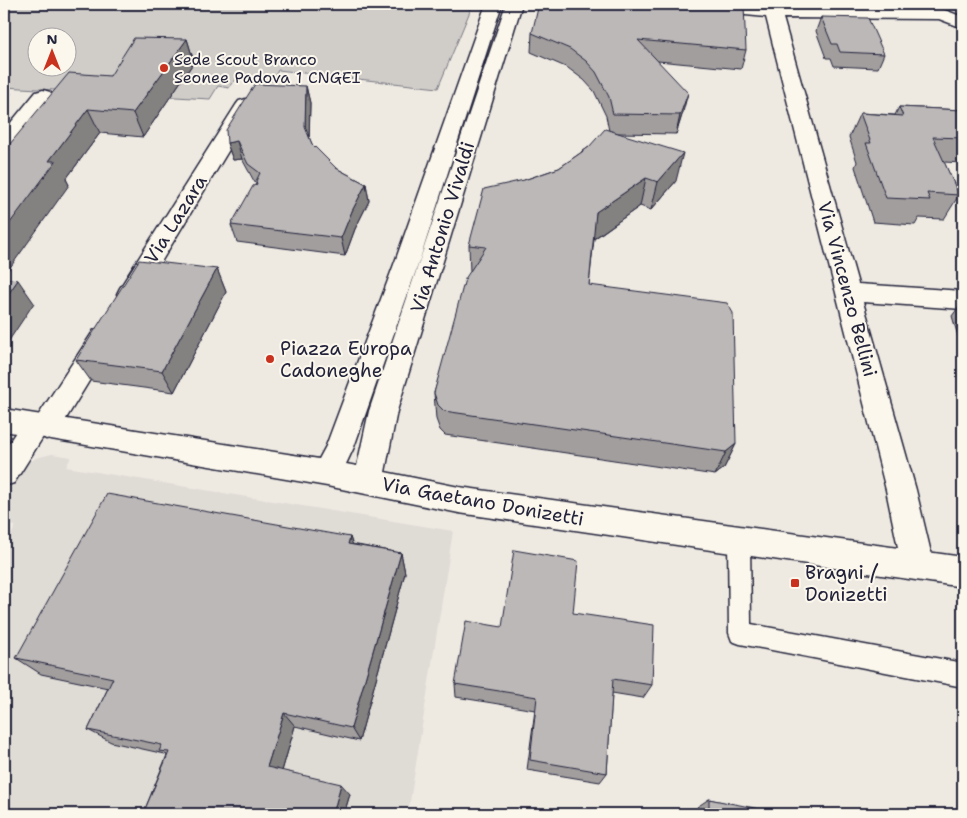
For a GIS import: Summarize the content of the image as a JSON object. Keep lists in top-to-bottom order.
{
  "streets": {
    "street": [
      "Via Lazara",
      "Via Antonio Vivaldi",
      "Via Vincenzo Bellini",
      "Via Gaetano Donizetti"
    ]
  },
  "crossings": [
    ["Via Lazara", "Via Gaetano Donizetti"],
    ["Via Antonio Vivaldi", "Via Gaetano Donizetti"],
    ["Via Vincenzo Bellini", "Via Gaetano Donizetti"]
  ],
  "places": {
    "other": ["Sede Scout Branco Seonee Padova 1 CNGEI", "Piazza Europa Cadoneghe"],
    "transit": ["Bragni / Donizetti"]
  },
  "north": "top"
}
